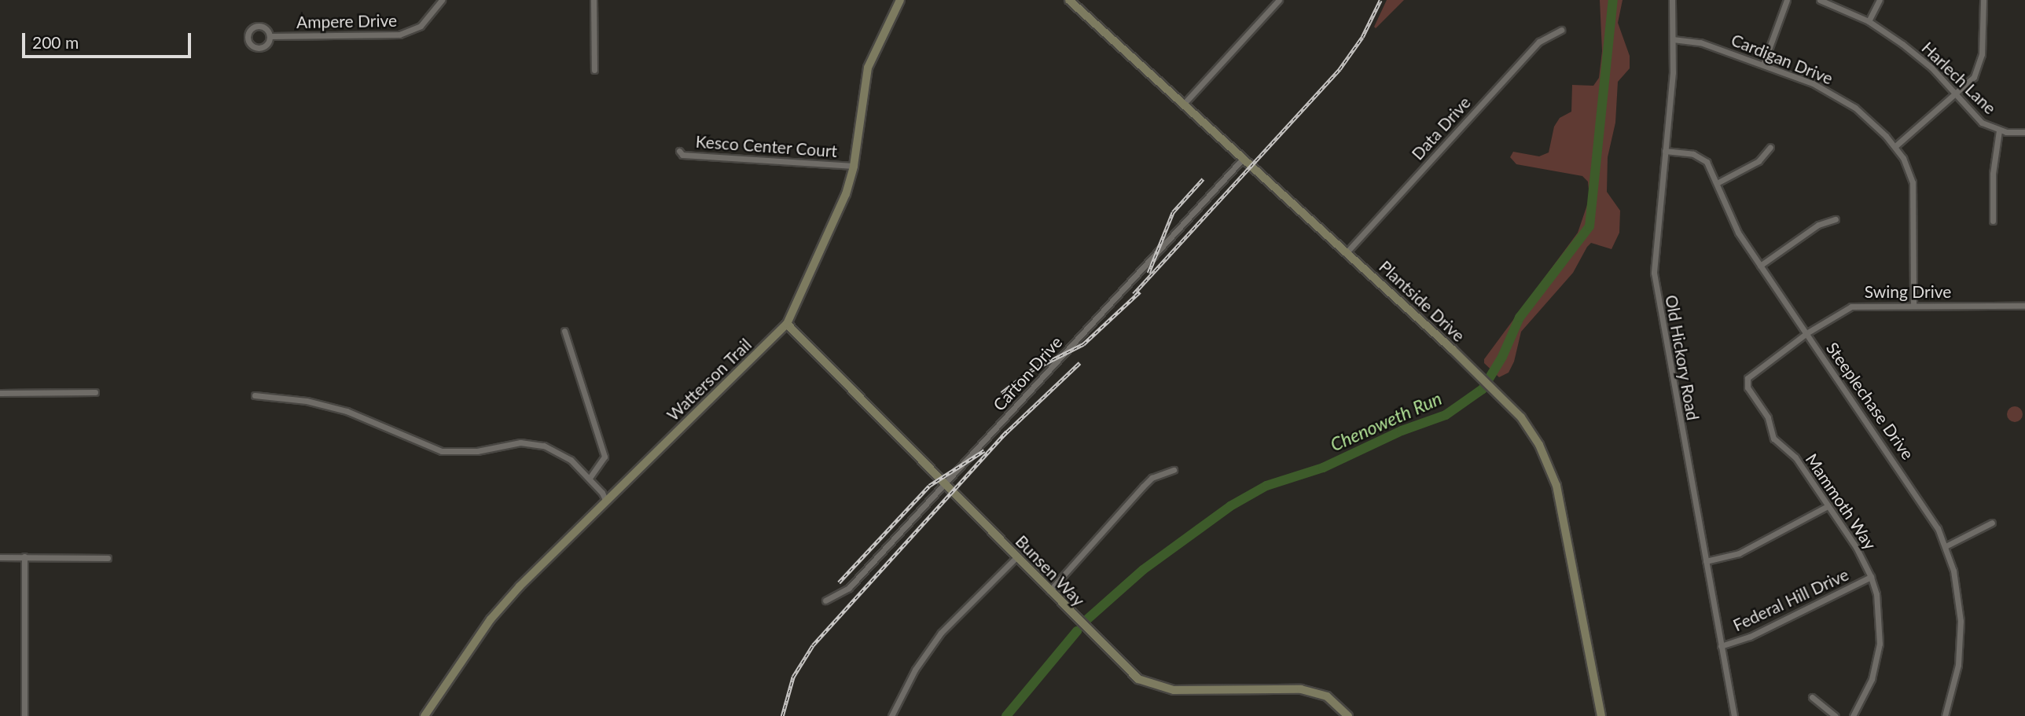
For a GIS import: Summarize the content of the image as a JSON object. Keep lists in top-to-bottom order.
{
  "streets": {
    "street": [
      "Ampere Drive",
      "Cardigan Drive",
      "Harlech Lane",
      "Data Drive",
      "Kesco Center Court",
      "Swing Drive",
      "Plantside Drive",
      "Old Hickory Road",
      "Carton Drive",
      "Watterson Trail",
      "Steeplechase Drive",
      "Mammoth Way",
      "Bunsen Way",
      "Federal Hill Drive"
    ]
  },
  "crossings": [
    ["Cardigan Drive", "Swing Drive"],
    ["Cardigan Drive", "Old Hickory Road"],
    ["Data Drive", "Plantside Drive"],
    ["Kesco Center Court", "Watterson Trail"],
    ["Swing Drive", "Steeplechase Drive"],
    ["Swing Drive", "Mammoth Way"],
    ["Plantside Drive", "Carton Drive"],
    ["Old Hickory Road", "Steeplechase Drive"],
    ["Old Hickory Road", "Federal Hill Drive"],
    ["Carton Drive", "Bunsen Way"],
    ["Watterson Trail", "Bunsen Way"],
    ["Mammoth Way", "Federal Hill Drive"]
  ],
  "water": ["Chenoweth Run"],
  "scale_bar": "200 m"
}
